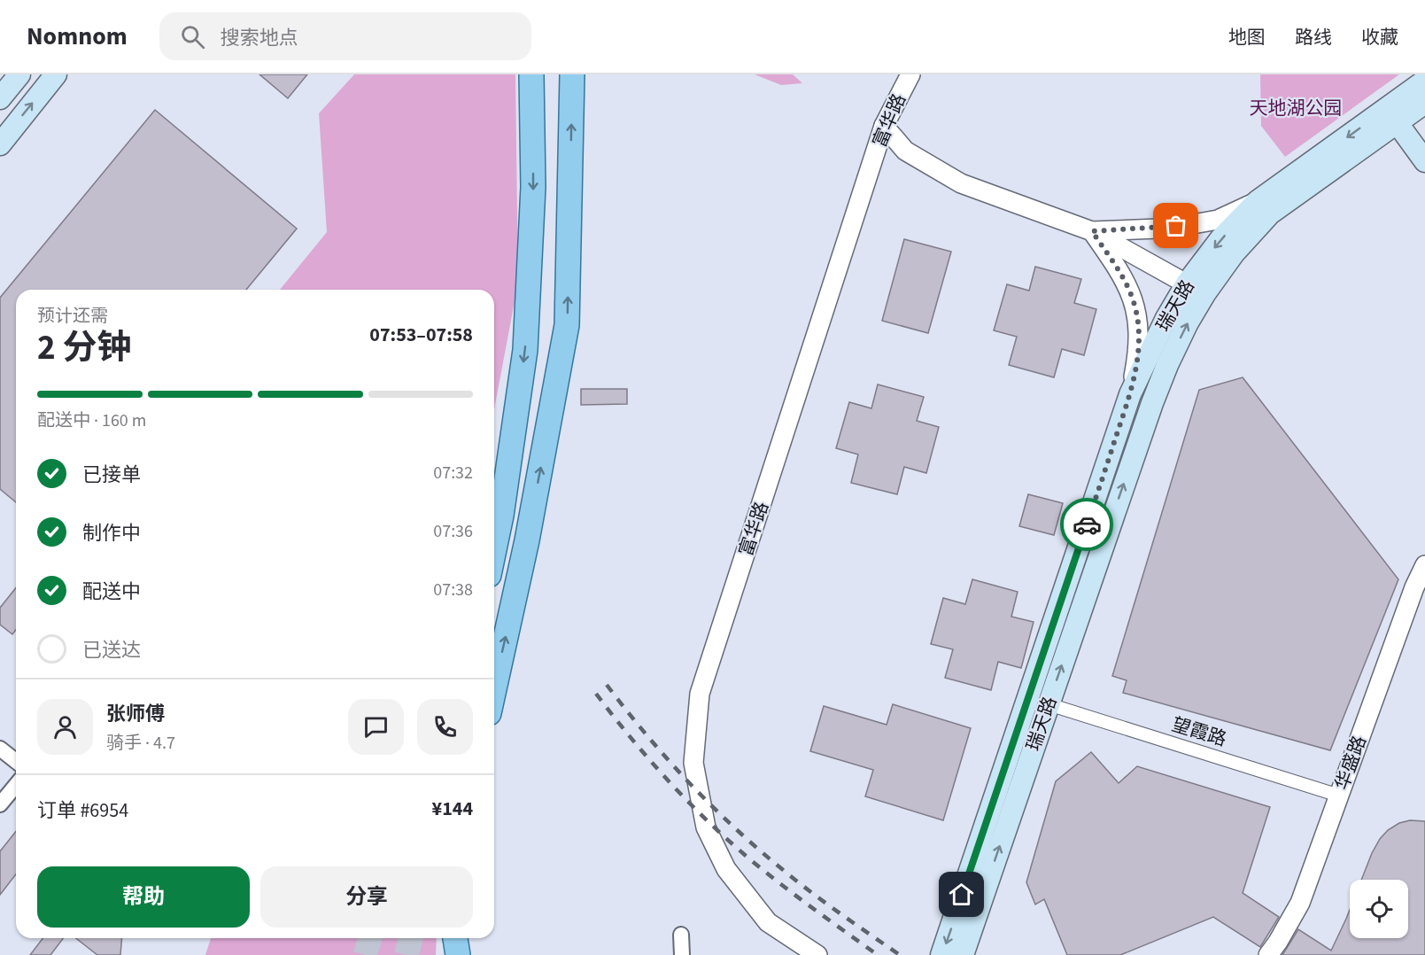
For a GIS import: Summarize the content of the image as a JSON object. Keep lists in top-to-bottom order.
{
  "streets": {
    "main road": ["瑞天路"],
    "street": ["富华路", "望霞路", "华盛路"]
  },
  "crossings": [
    ["瑞天路", "望霞路"],
    ["望霞路", "华盛路"]
  ],
  "parks": ["天地湖公园"],
  "page": {
    "header": "Nomnom",
    "search": "搜索地点",
    "nav": ["地图", "路线", "收藏"],
    "heading": ["2 分钟", "预计还需", "07:53–07:58"],
    "panel": [
      "张师傅",
      "骑手 · 4.7",
      "订单 #6954",
      "¥144"
    ],
    "bar": "配送中 · 160 m",
    "list": [
      ["已接单", "07:32"],
      ["制作中", "07:36"],
      ["配送中", "07:38"],
      "已送达"
    ],
    "buttons": ["帮助", "分享"]
  }
}
